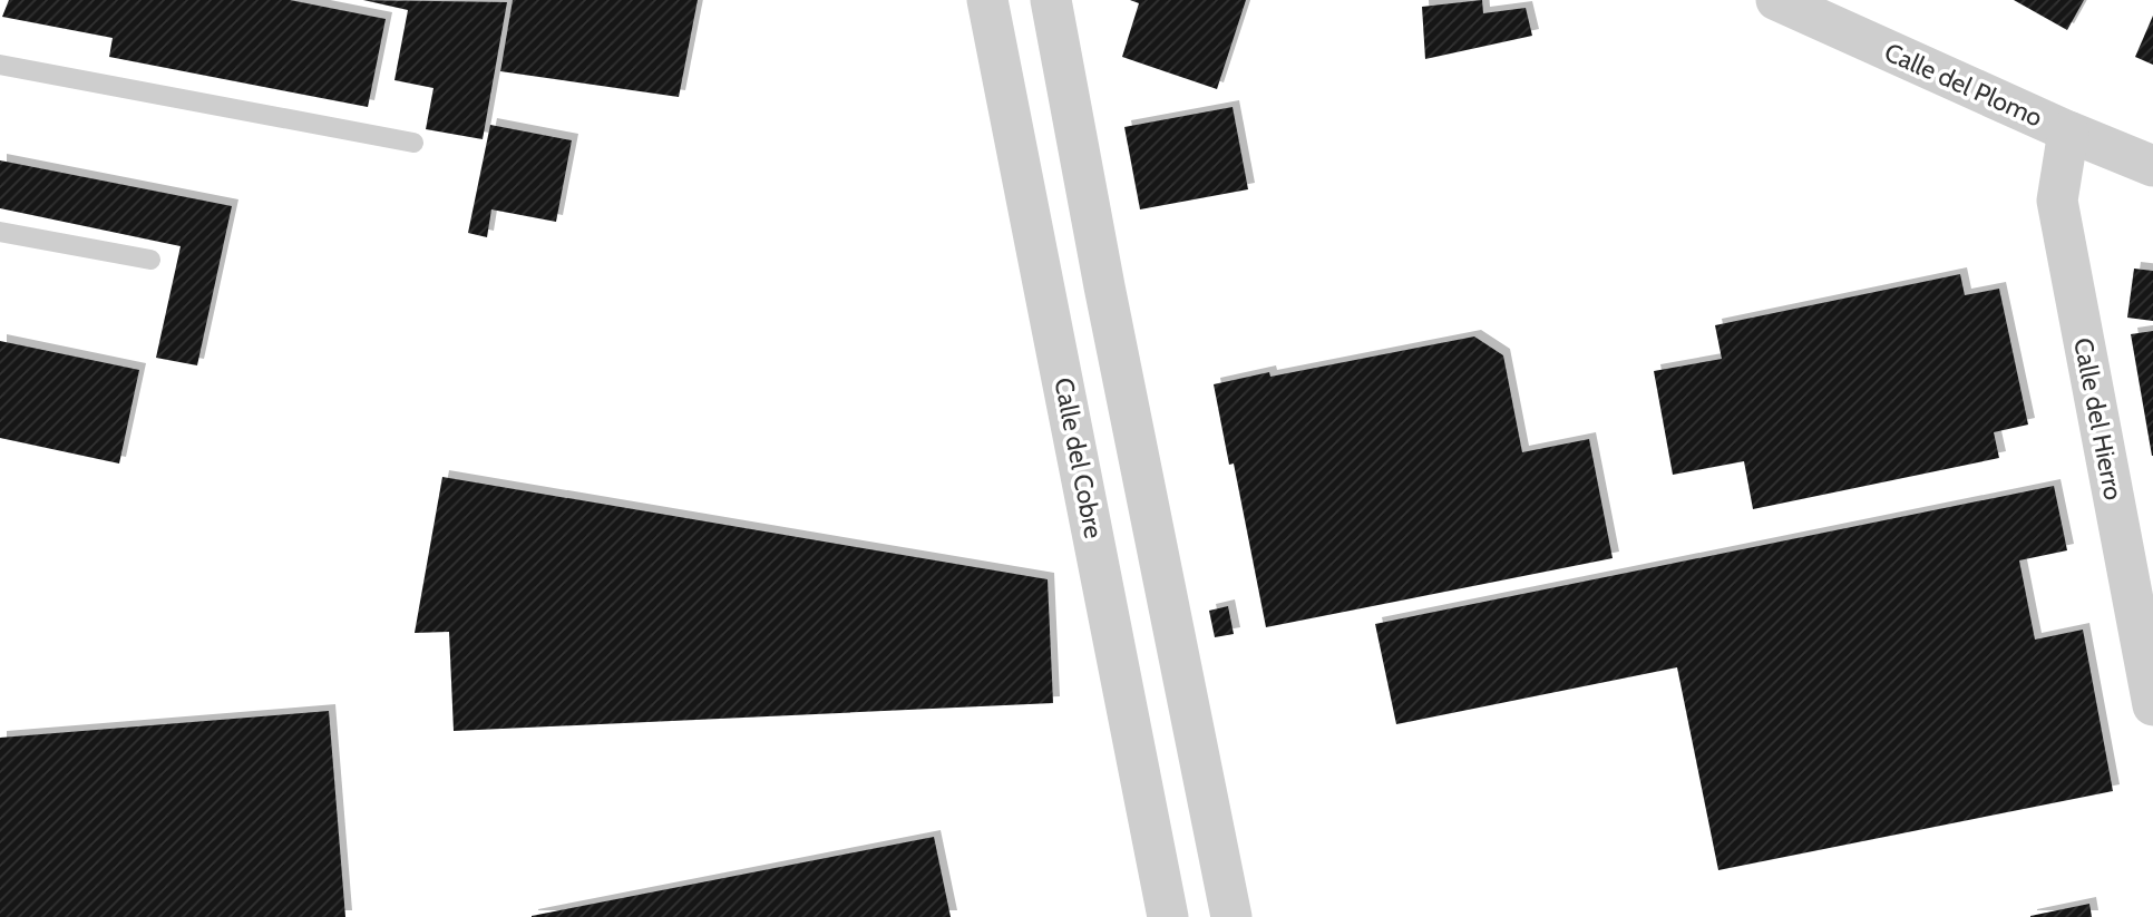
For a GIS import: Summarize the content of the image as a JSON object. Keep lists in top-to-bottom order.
{
  "streets": {
    "street": ["Calle del Plomo", "Calle del Hierro", "Calle del Cobre"]
  },
  "crossings": [
    ["Calle del Plomo", "Calle del Hierro"]
  ]
}
